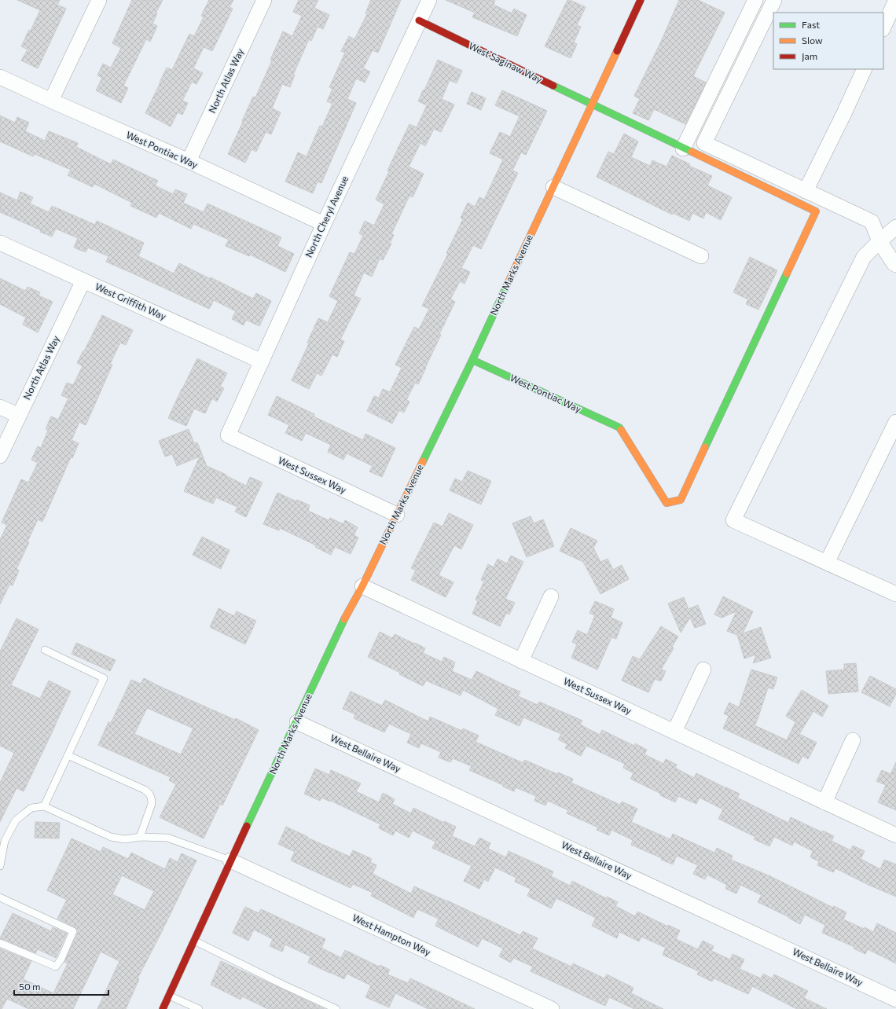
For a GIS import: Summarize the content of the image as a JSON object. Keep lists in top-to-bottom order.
{
  "streets": {
    "main road": ["West Saginaw Way", "West Pontiac Way", "North Marks Avenue"],
    "street": [
      "North Atlas Way",
      "North Cheryl Avenue",
      "West Griffith Way",
      "West Sussex Way",
      "West Bellaire Way",
      "West Hampton Way"
    ]
  },
  "crossings": [
    ["West Saginaw Way", "West Pontiac Way"],
    ["West Saginaw Way", "North Cheryl Avenue"],
    ["West Saginaw Way", "North Marks Avenue"],
    ["North Atlas Way", "West Pontiac Way"],
    ["North Atlas Way", "West Griffith Way"],
    ["West Pontiac Way", "North Cheryl Avenue"],
    ["West Pontiac Way", "North Marks Avenue"],
    ["North Cheryl Avenue", "West Griffith Way"],
    ["North Cheryl Avenue", "West Sussex Way"],
    ["North Marks Avenue", "West Sussex Way"],
    ["North Marks Avenue", "West Bellaire Way"],
    ["North Marks Avenue", "West Hampton Way"]
  ],
  "legend": ["Fast", "Slow", "Jam"],
  "scale_bar": "50 m"
}
